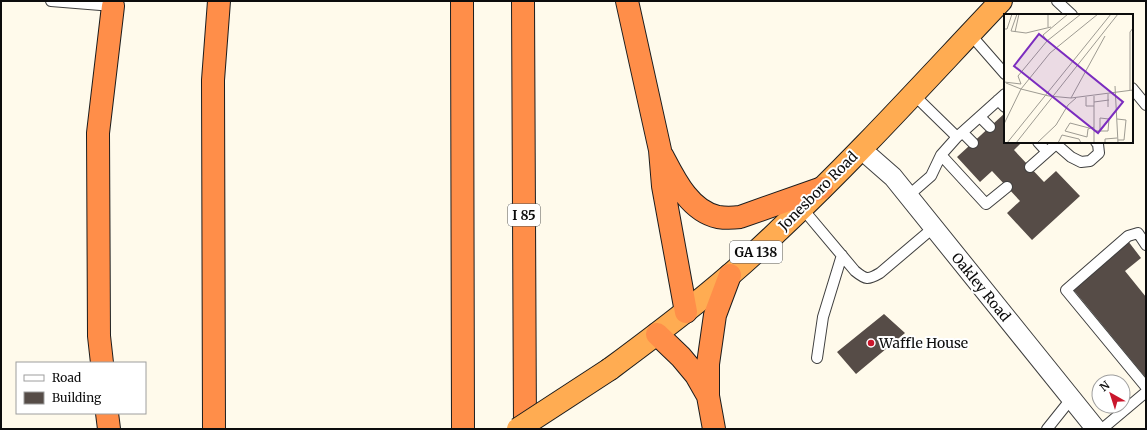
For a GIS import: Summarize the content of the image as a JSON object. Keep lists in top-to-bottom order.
{
  "streets": {
    "highway": ["Jonesboro Road", "I 85", "GA 138"],
    "street": ["Oakley Road"]
  },
  "crossings": [
    ["Jonesboro Road", "Oakley Road"]
  ],
  "places": ["Waffle House"],
  "legend": ["Road", "Building"],
  "north": "top left"
}
